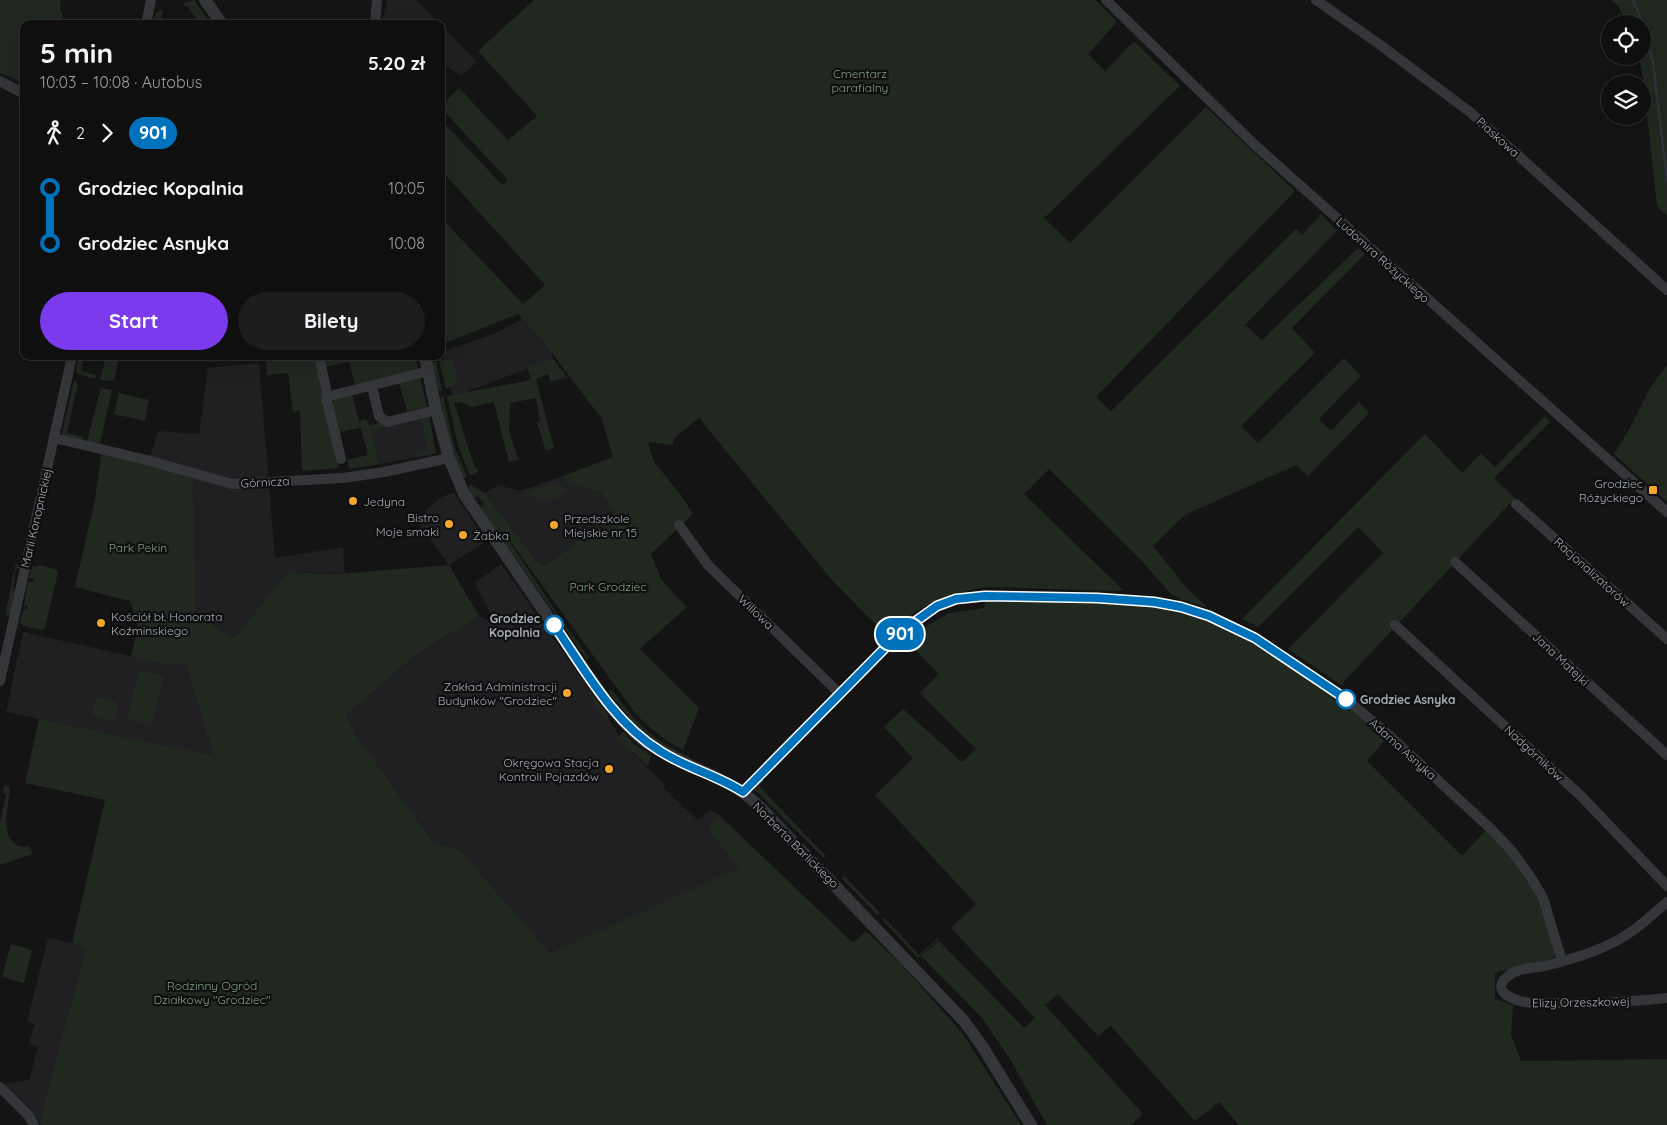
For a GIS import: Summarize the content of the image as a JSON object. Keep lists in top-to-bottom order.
{
  "streets": {
    "street": [
      "Piaskowa",
      "Ludomira Różyckiego",
      "Górnicza",
      "Marii Konopnickiej",
      "Racjonalizatorów",
      "Willowa",
      "Jana Matejki",
      "Adama Asnyka",
      "Nadgórników",
      "Norberta Barlickiego",
      "Elizy Orzeszkowej"
    ]
  },
  "crossings": [
    ["Górnicza", "Marii Konopnickiej"],
    ["Górnicza", "Norberta Barlickiego"],
    ["Willowa", "Adama Asnyka"],
    ["Adama Asnyka", "Norberta Barlickiego"],
    ["Adama Asnyka", "Elizy Orzeszkowej"]
  ],
  "parks": [
    "Cmentarz parafialny",
    "Park Pekin",
    "Park Grodziec",
    "Rodzinny Ogród Działkowy \"Grodziec\""
  ],
  "places": {
    "transit": ["Grodziec Różyckiego"],
    "other": [
      "Jedyna",
      "Bistro Moje smaki",
      "Przedszkole Miejskie nr 15",
      "Żabka",
      "Kościół bł. Honorata Koźminskiego",
      "Grodziec Kopalnia",
      "Zakład Administracji Budynków \"Grodziec\"",
      "Grodziec Asnyka",
      "Okręgowa Stacja Kontroli Pojazdów"
    ]
  },
  "lines": ["bus line 901"],
  "page": {
    "on_map": "901",
    "heading": ["5 min", "10:03 – 10:08 · Autobus", "5.20 zł"],
    "legs": ["2", "901"],
    "list": [
      {
        "name": "Grodziec Kopalnia",
        "value": "10:05"
      },
      {
        "name": "Grodziec Asnyka",
        "value": "10:08"
      }
    ],
    "buttons": ["Start", "Bilety"]
  }
}
